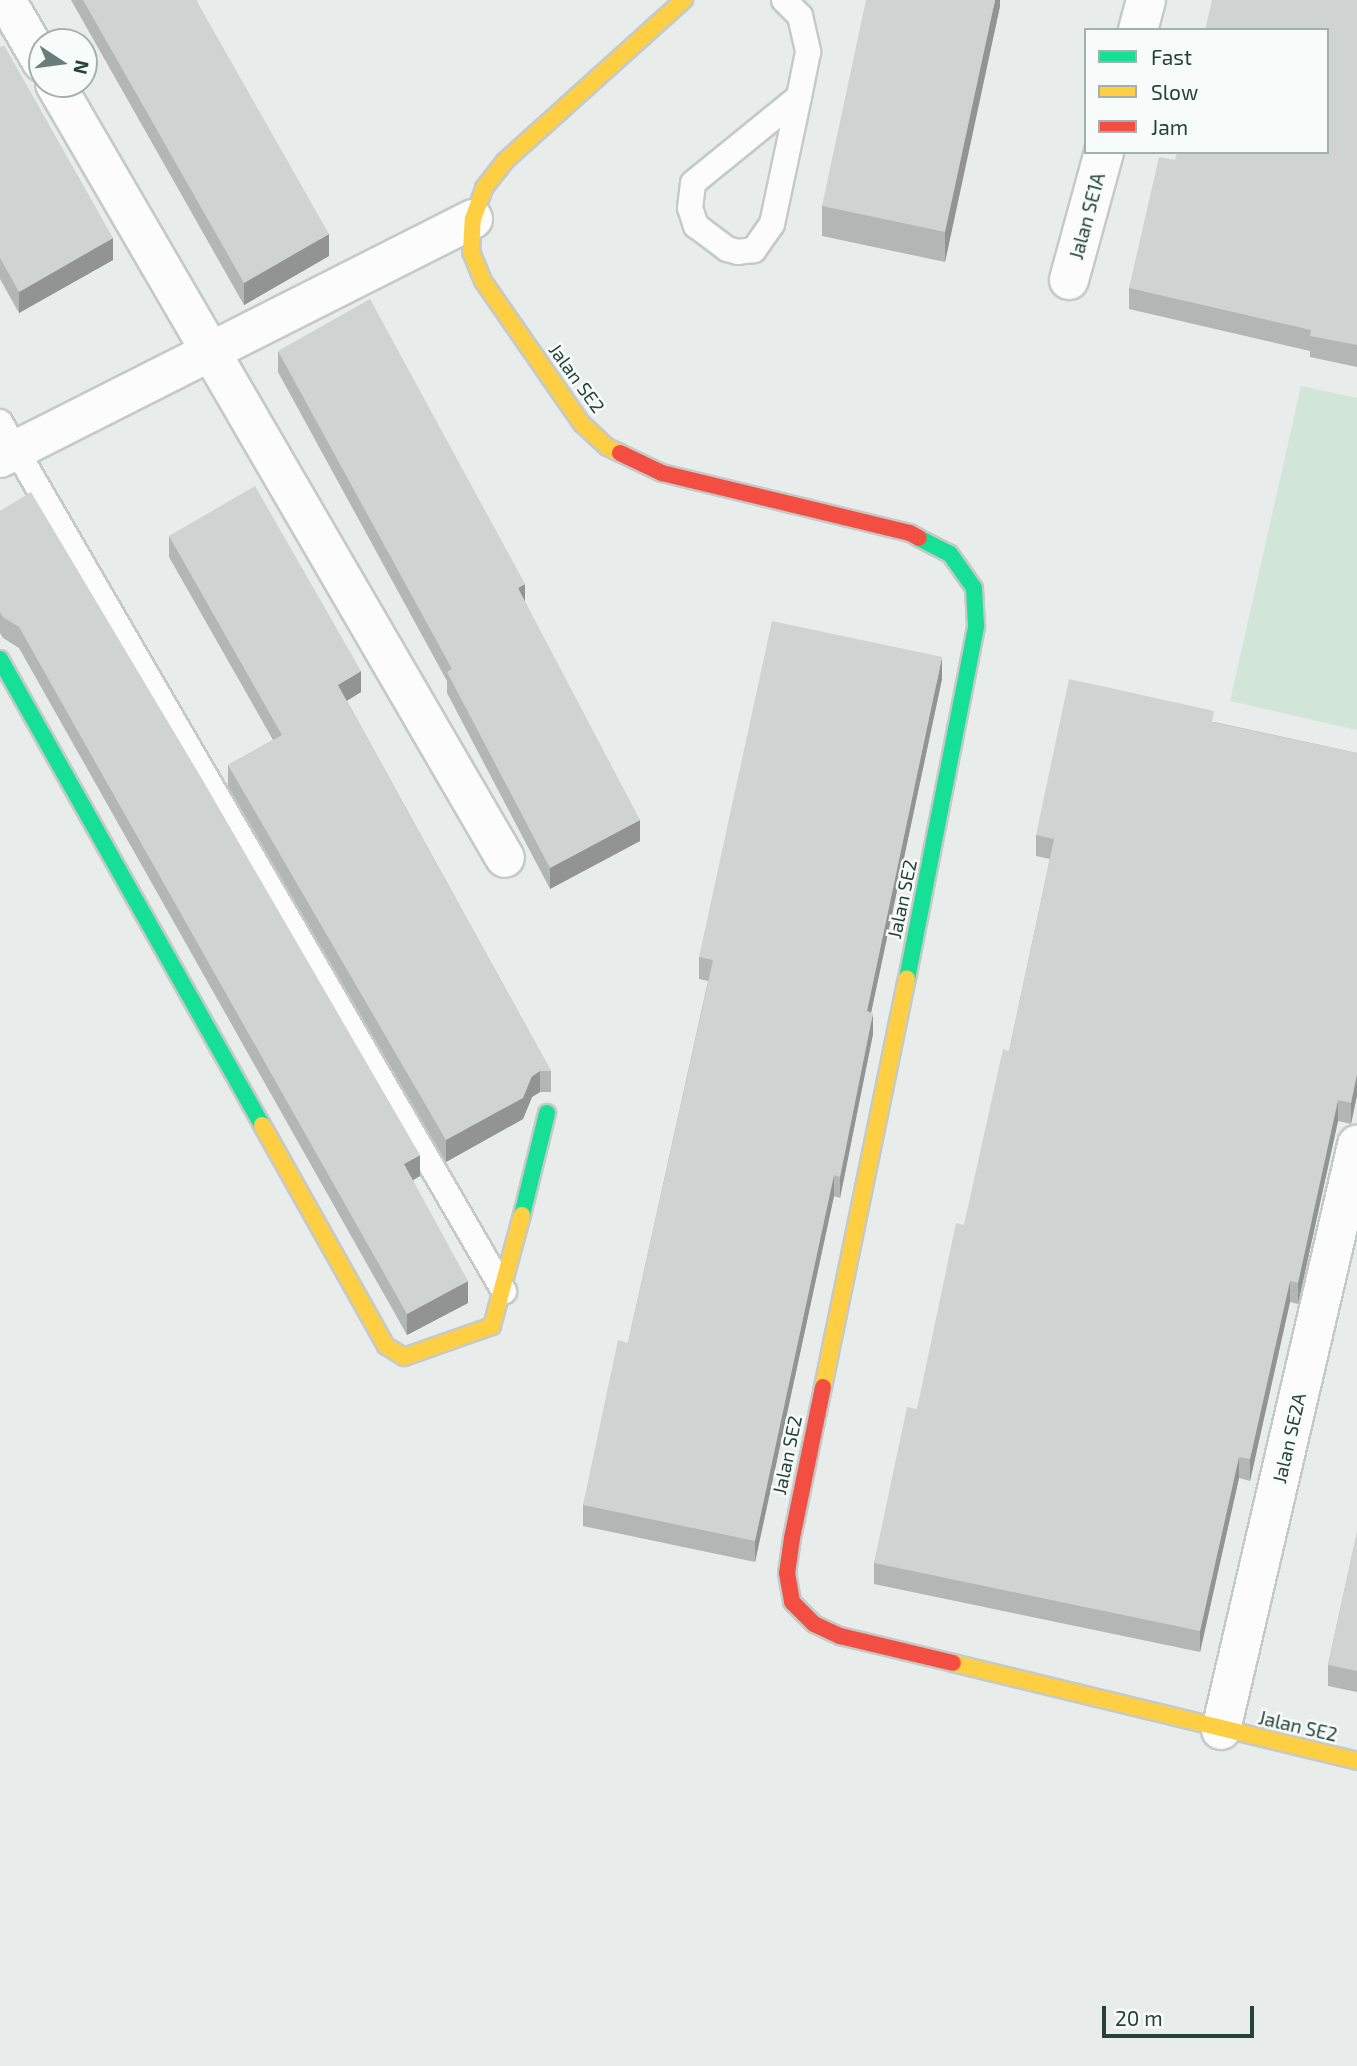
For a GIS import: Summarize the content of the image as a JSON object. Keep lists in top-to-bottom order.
{
  "streets": {
    "street": ["Jalan SE1A", "Jalan SE2", "Jalan SE2A"]
  },
  "crossings": [
    ["Jalan SE2", "Jalan SE2A"]
  ],
  "legend": ["Fast", "Slow", "Jam"],
  "scale_bar": "20 m",
  "north": "right"
}
